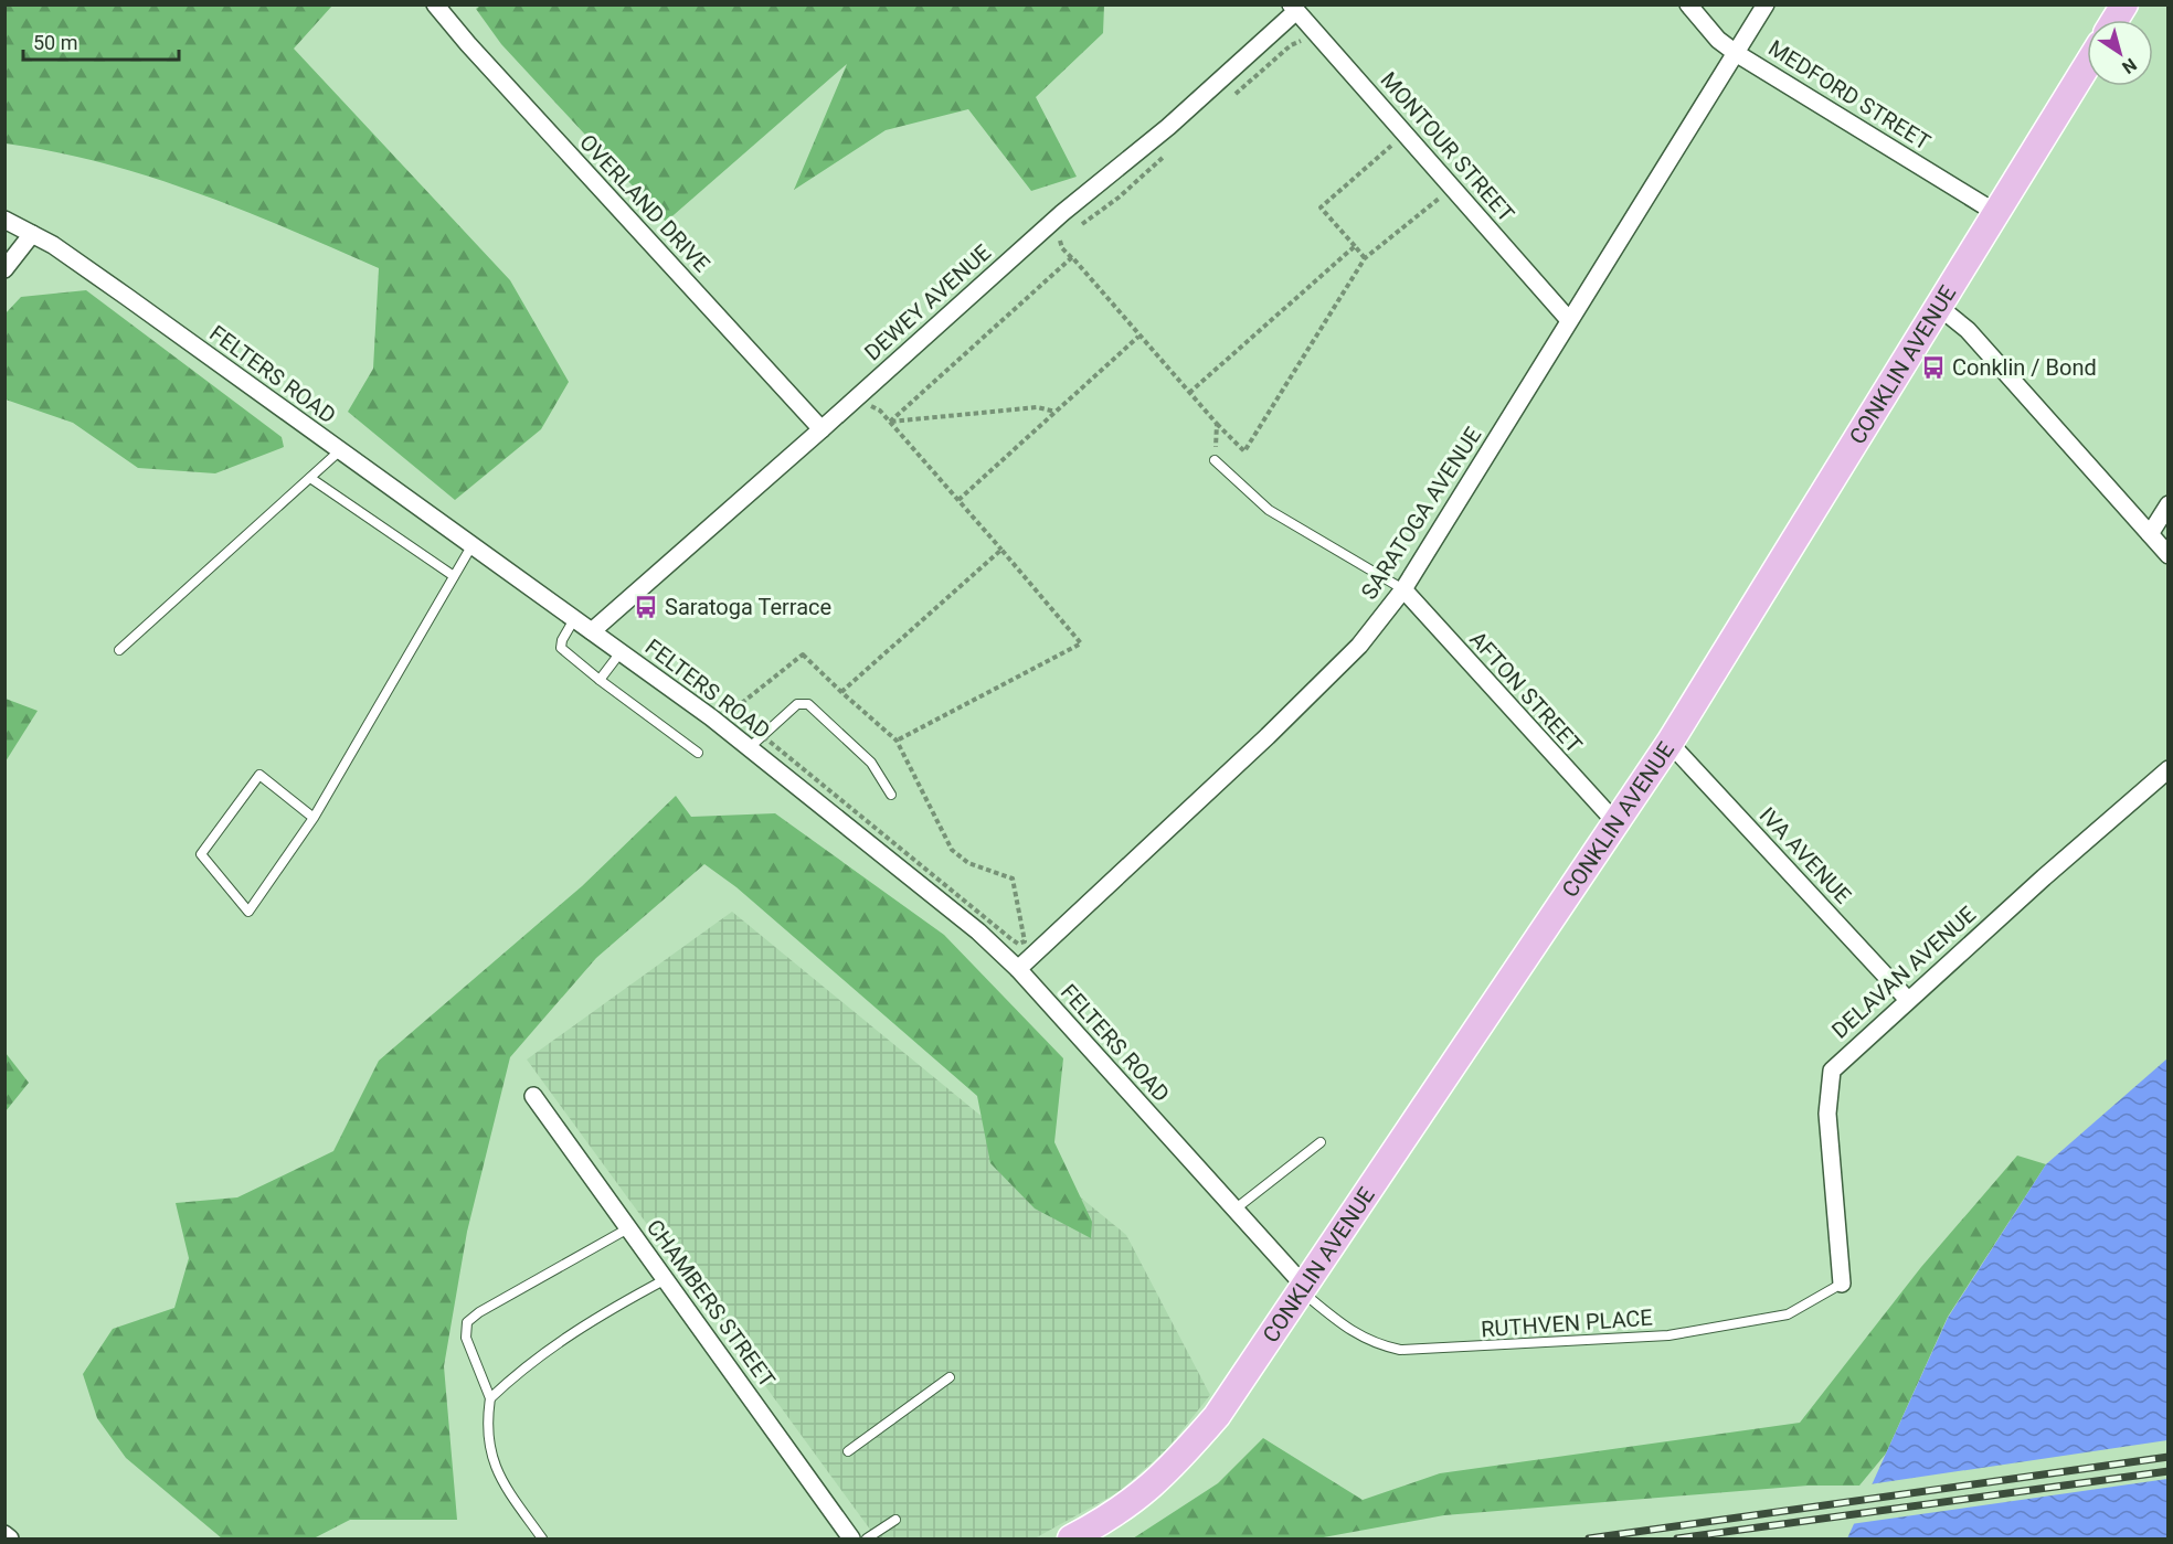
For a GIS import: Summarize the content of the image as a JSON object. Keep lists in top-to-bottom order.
{
  "streets": {
    "main road": ["CONKLIN AVENUE"],
    "street": [
      "MEDFORD STREET",
      "MONTOUR STREET",
      "OVERLAND DRIVE",
      "DEWEY AVENUE",
      "FELTERS ROAD",
      "SARATOGA AVENUE",
      "AFTON STREET",
      "IVA AVENUE",
      "DELAVAN AVENUE",
      "CHAMBERS STREET"
    ],
    "lane": ["RUTHVEN PLACE"]
  },
  "crossings": [
    ["MEDFORD STREET", "CONKLIN AVENUE"],
    ["MEDFORD STREET", "SARATOGA AVENUE"],
    ["MONTOUR STREET", "DEWEY AVENUE"],
    ["MONTOUR STREET", "SARATOGA AVENUE"],
    ["OVERLAND DRIVE", "DEWEY AVENUE"],
    ["DEWEY AVENUE", "FELTERS ROAD"],
    ["CONKLIN AVENUE", "FELTERS ROAD"],
    ["CONKLIN AVENUE", "AFTON STREET"],
    ["CONKLIN AVENUE", "IVA AVENUE"],
    ["CONKLIN AVENUE", "RUTHVEN PLACE"],
    ["FELTERS ROAD", "SARATOGA AVENUE"],
    ["FELTERS ROAD", "RUTHVEN PLACE"],
    ["SARATOGA AVENUE", "AFTON STREET"],
    ["IVA AVENUE", "DELAVAN AVENUE"],
    ["DELAVAN AVENUE", "RUTHVEN PLACE"]
  ],
  "places": {
    "bus stop": ["Conklin / Bond", "Saratoga Terrace"]
  },
  "scale_bar": "50 m",
  "north": "bottom right"
}
